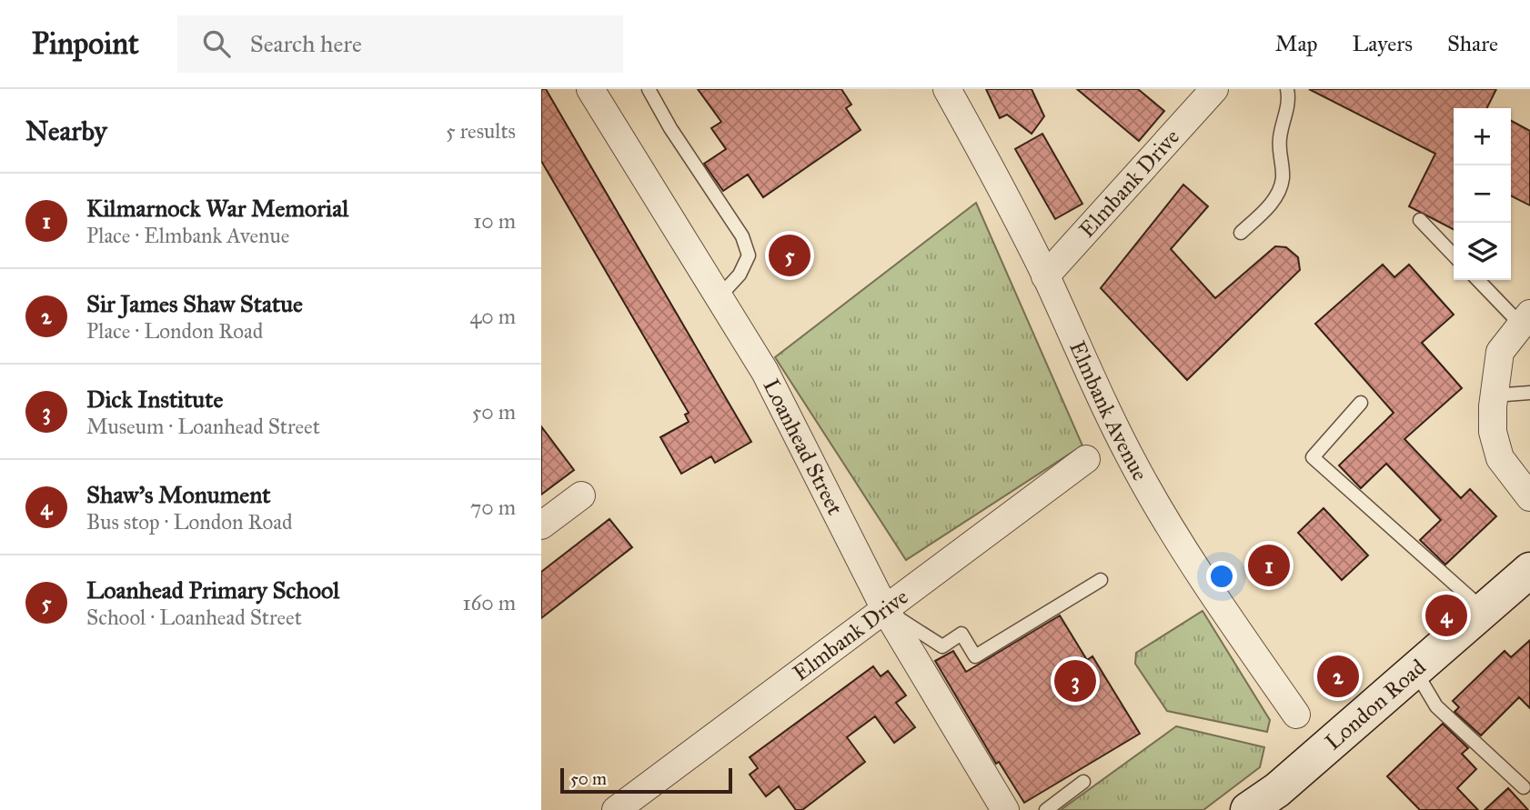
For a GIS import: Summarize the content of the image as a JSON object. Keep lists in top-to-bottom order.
{
  "streets": {
    "main road": ["London Road"],
    "street": ["Elmbank Drive", "Elmbank Avenue", "Loanhead Street"]
  },
  "crossings": [
    ["Elmbank Drive", "Elmbank Avenue"],
    ["Elmbank Drive", "Loanhead Street"]
  ],
  "scale_bar": "50 m",
  "page": {
    "header": "Pinpoint",
    "search": "Search here",
    "nav": ["Map", "Layers", "Share"],
    "heading": ["Nearby", "5 results"],
    "map_buttons": ["+", "−"],
    "list": [
      {
        "mark": "1",
        "name": "Kilmarnock War Memorial",
        "note": "Place · Elmbank Avenue",
        "value": "10 m"
      },
      {
        "mark": "2",
        "name": "Sir James Shaw Statue",
        "note": "Place · London Road",
        "value": "40 m"
      },
      {
        "mark": "3",
        "name": "Dick Institute",
        "note": "Museum · Loanhead Street",
        "value": "50 m"
      },
      {
        "mark": "4",
        "name": "Shaw's Monument",
        "note": "Bus stop · London Road",
        "value": "70 m"
      },
      {
        "mark": "5",
        "name": "Loanhead Primary School",
        "note": "School · Loanhead Street",
        "value": "160 m"
      }
    ],
    "pins": [
      "5",
      "1",
      "4",
      "2",
      "3"
    ],
    "scale": "50 m"
  }
}
